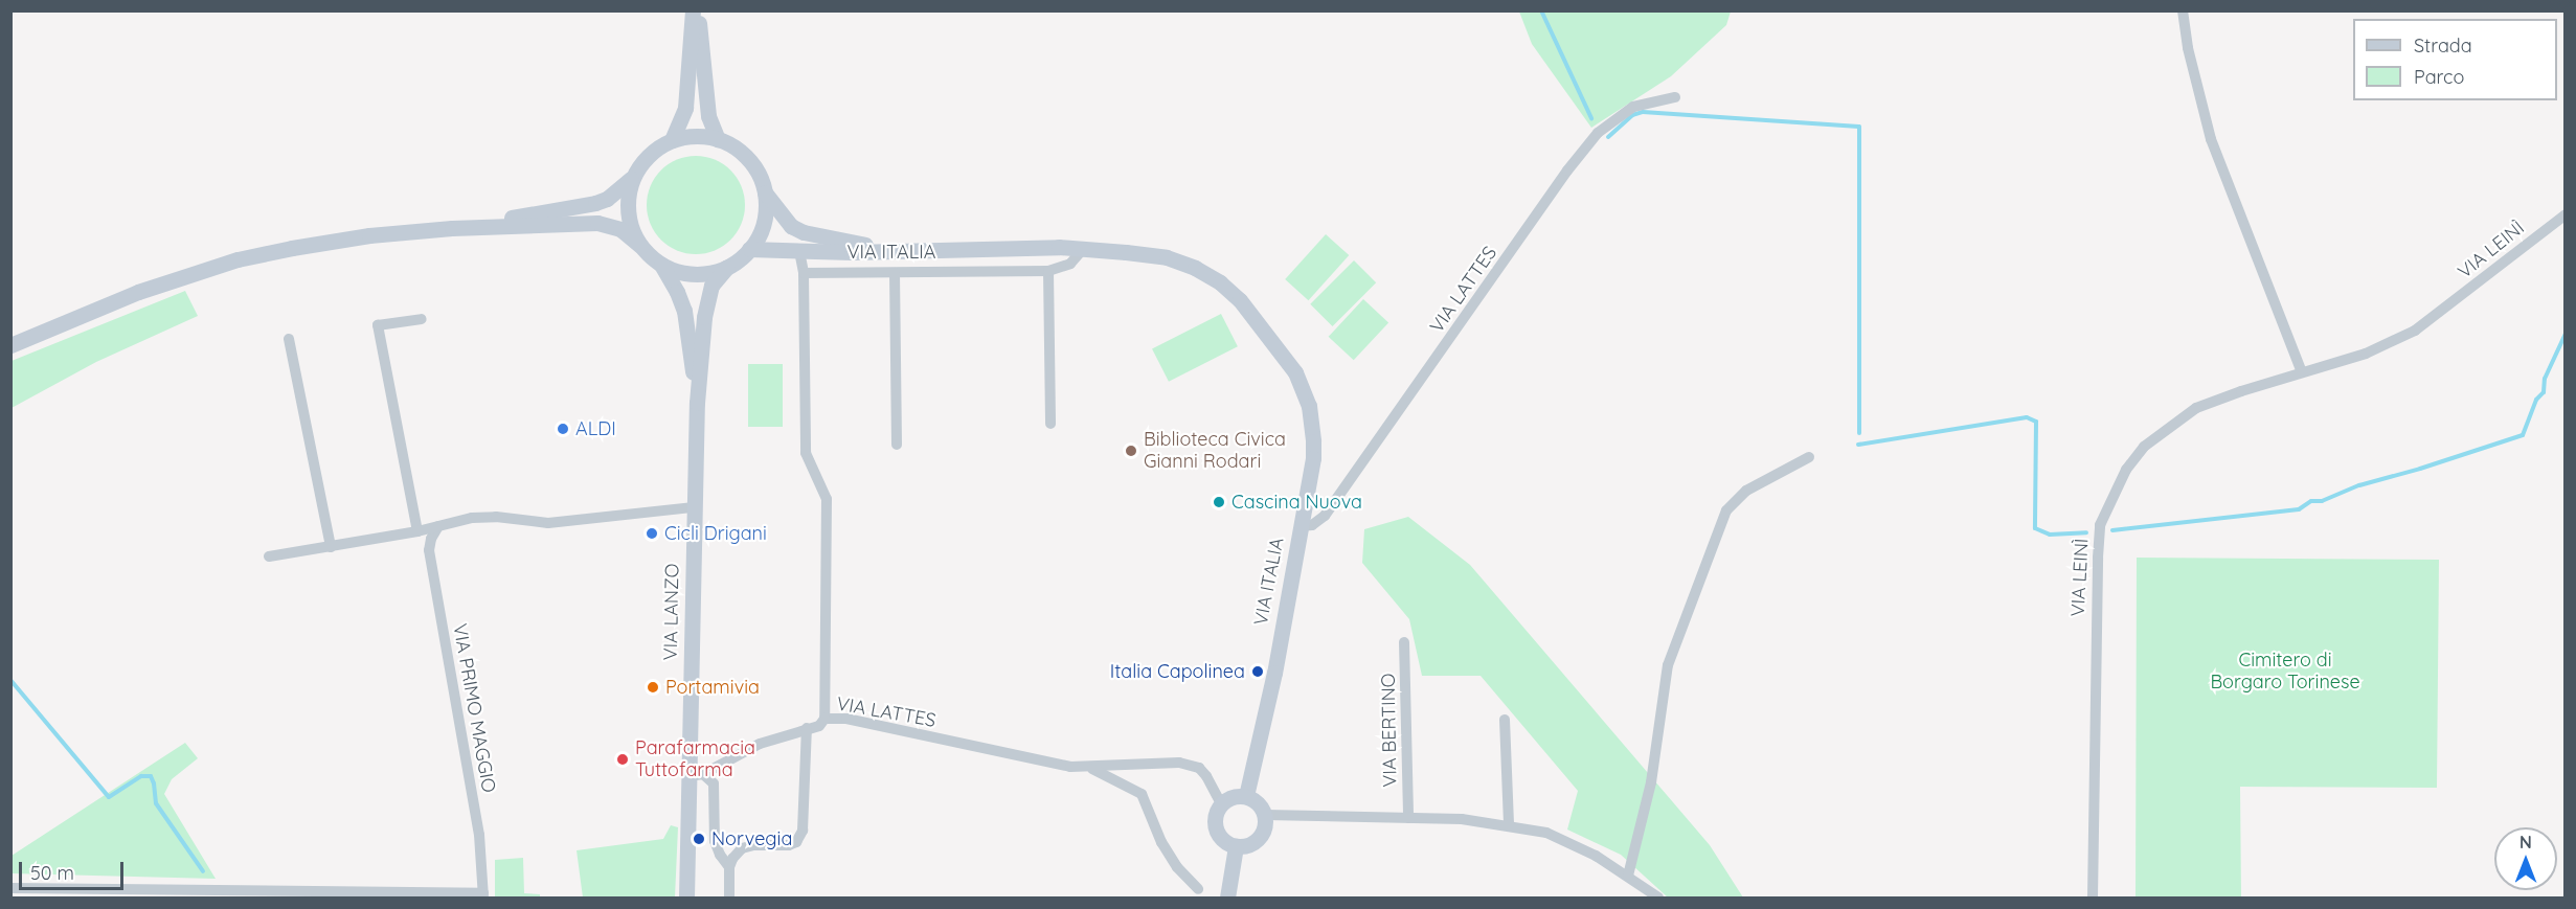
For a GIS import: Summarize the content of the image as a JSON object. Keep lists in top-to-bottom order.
{
  "streets": {
    "street": [
      "VIA LEINÌ",
      "VIA ITALIA",
      "VIA LATTES",
      "VIA LANZO",
      "VIA PRIMO MAGGIO",
      "VIA BERTINO"
    ]
  },
  "crossings": [
    ["VIA ITALIA", "VIA LATTES"],
    ["VIA ITALIA", "VIA LANZO"],
    ["VIA LATTES", "VIA LANZO"]
  ],
  "parks": ["Cimitero di Borgaro Torinese"],
  "places": [
    "ALDI",
    "Biblioteca Civica Gianni Rodari",
    "Cascina Nuova",
    "Cicli Drigani",
    "Italia Capolinea",
    "Portamivia",
    "Parafarmacia Tuttofarma",
    "Norvegia"
  ],
  "legend": ["Strada", "Parco"],
  "scale_bar": "50 m",
  "north": "top"
}
